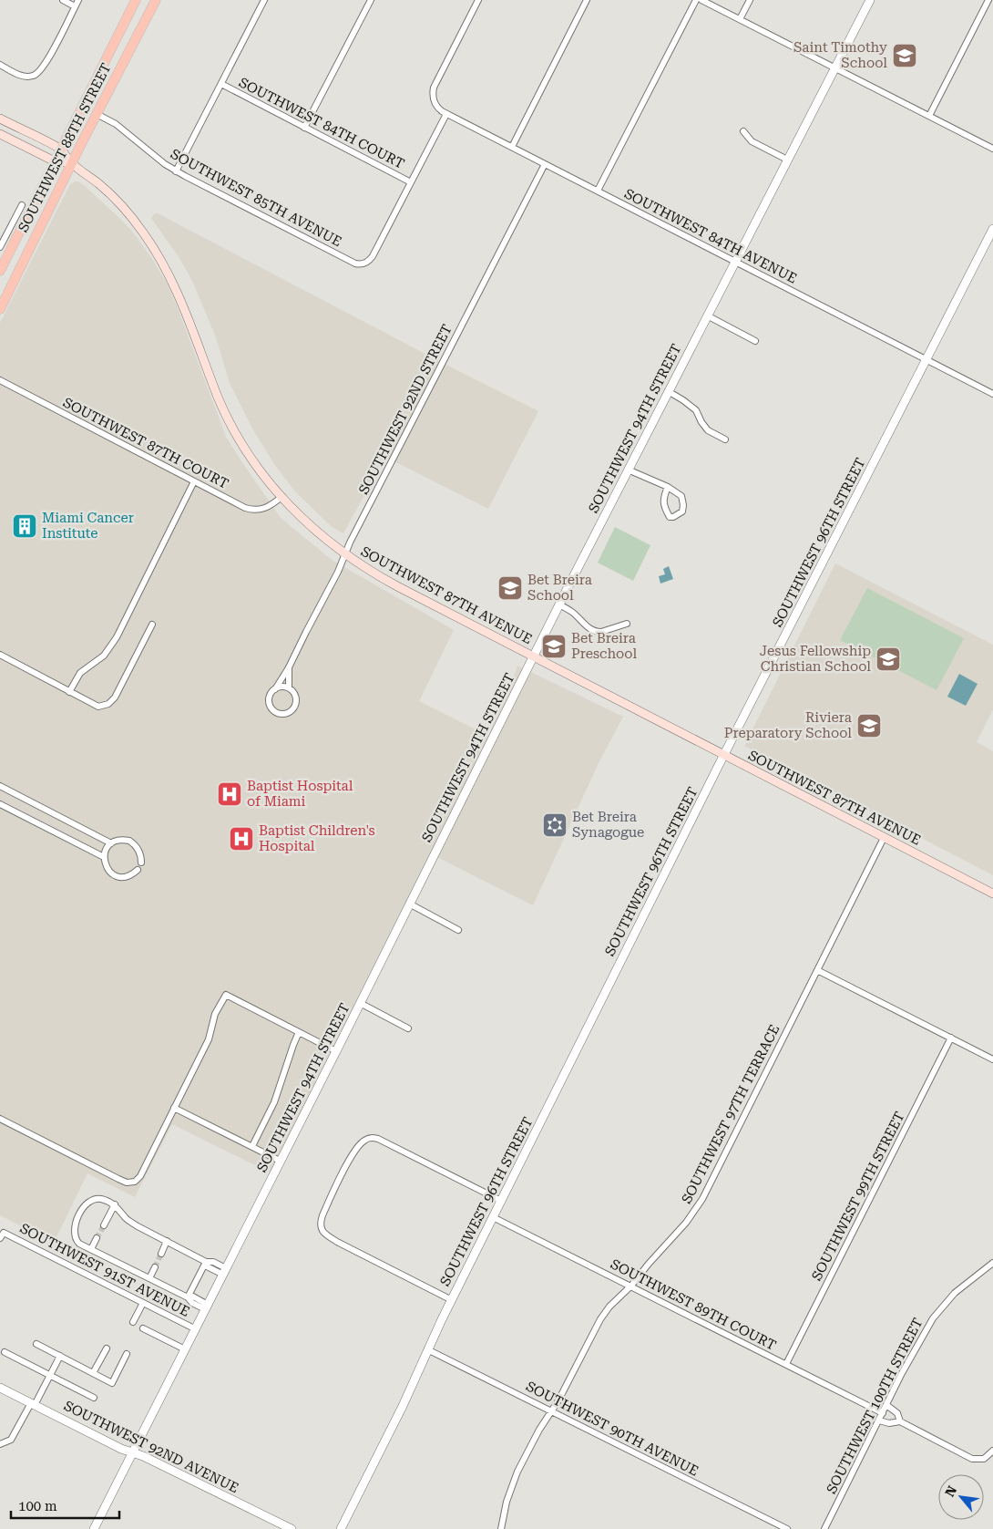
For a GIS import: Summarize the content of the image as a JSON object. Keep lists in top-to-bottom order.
{
  "streets": {
    "main road": ["SOUTHWEST 88TH STREET", "SOUTHWEST 87TH AVENUE"],
    "street": [
      "SOUTHWEST 84TH COURT",
      "SOUTHWEST 85TH AVENUE",
      "SOUTHWEST 84TH AVENUE",
      "SOUTHWEST 92ND STREET",
      "SOUTHWEST 94TH STREET",
      "SOUTHWEST 87TH COURT",
      "SOUTHWEST 96TH STREET",
      "SOUTHWEST 97TH TERRACE",
      "SOUTHWEST 99TH STREET",
      "SOUTHWEST 91ST AVENUE",
      "SOUTHWEST 89TH COURT",
      "SOUTHWEST 100TH STREET",
      "SOUTHWEST 90TH AVENUE",
      "SOUTHWEST 92ND AVENUE"
    ]
  },
  "crossings": [
    ["SOUTHWEST 84TH COURT", "SOUTHWEST 85TH AVENUE"],
    ["SOUTHWEST 88TH STREET", "SOUTHWEST 85TH AVENUE"],
    ["SOUTHWEST 88TH STREET", "SOUTHWEST 87TH AVENUE"],
    ["SOUTHWEST 84TH AVENUE", "SOUTHWEST 92ND STREET"],
    ["SOUTHWEST 84TH AVENUE", "SOUTHWEST 94TH STREET"],
    ["SOUTHWEST 84TH AVENUE", "SOUTHWEST 96TH STREET"],
    ["SOUTHWEST 92ND STREET", "SOUTHWEST 87TH AVENUE"],
    ["SOUTHWEST 94TH STREET", "SOUTHWEST 87TH AVENUE"],
    ["SOUTHWEST 94TH STREET", "SOUTHWEST 91ST AVENUE"],
    ["SOUTHWEST 94TH STREET", "SOUTHWEST 92ND AVENUE"],
    ["SOUTHWEST 87TH COURT", "SOUTHWEST 87TH AVENUE"],
    ["SOUTHWEST 96TH STREET", "SOUTHWEST 87TH AVENUE"],
    ["SOUTHWEST 96TH STREET", "SOUTHWEST 89TH COURT"],
    ["SOUTHWEST 96TH STREET", "SOUTHWEST 90TH AVENUE"],
    ["SOUTHWEST 87TH AVENUE", "SOUTHWEST 97TH TERRACE"],
    ["SOUTHWEST 97TH TERRACE", "SOUTHWEST 89TH COURT"],
    ["SOUTHWEST 97TH TERRACE", "SOUTHWEST 90TH AVENUE"],
    ["SOUTHWEST 99TH STREET", "SOUTHWEST 89TH COURT"],
    ["SOUTHWEST 89TH COURT", "SOUTHWEST 100TH STREET"]
  ],
  "places": {
    "school or university": [
      "Saint Timothy School",
      "Bet Breira School",
      "Bet Breira Preschool",
      "Jesus Fellowship Christian School",
      "Riviera Preparatory School"
    ],
    "building": ["Miami Cancer Institute"],
    "hospital": ["Baptist Hospital of Miami", "Baptist Children's Hospital"],
    "synagogue": ["Bet Breira Synagogue"]
  },
  "scale_bar": "100 m",
  "north": "top left"
}
